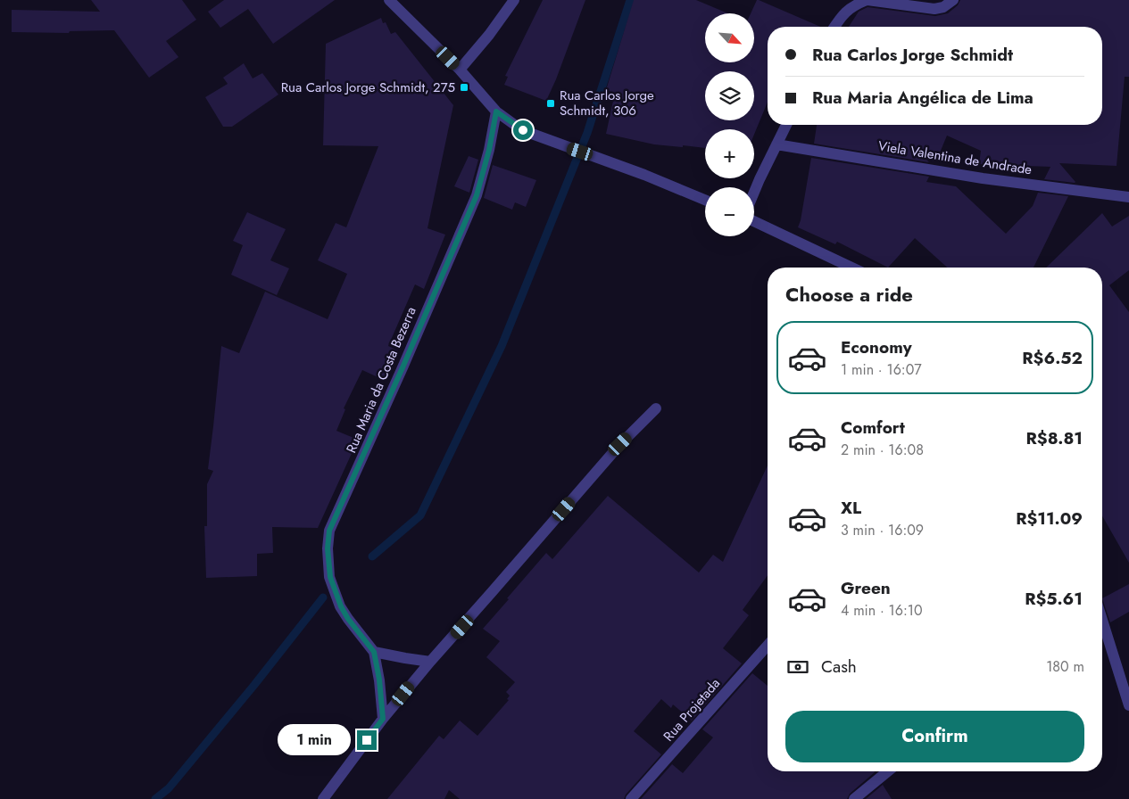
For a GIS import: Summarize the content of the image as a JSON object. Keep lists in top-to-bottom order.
{
  "streets": {
    "street": ["Viela Valentina de Andrade", "Rua Maria da Costa Bezerra", "Rua Projetada"]
  },
  "places": {
    "transit": ["Rua Carlos Jorge Schmidt, 275", "Rua Carlos Jorge Schmidt, 306"]
  },
  "north": "bottom right",
  "page": {
    "map_buttons": ["+", "−"],
    "banner": ["Rua Carlos Jorge Schmidt", "Rua Maria Angélica de Lima"],
    "heading": "Choose a ride",
    "list": [
      {
        "name": "Economy",
        "note": "1 min · 16:07",
        "value": "R$6.52"
      },
      {
        "name": "Comfort",
        "note": "2 min · 16:08",
        "value": "R$8.81"
      },
      {
        "name": "XL",
        "note": "3 min · 16:09",
        "value": "R$11.09"
      },
      {
        "name": "Green",
        "note": "4 min · 16:10",
        "value": "R$5.61"
      }
    ],
    "pay": ["Cash", "180 m"],
    "buttons": "Confirm",
    "bubble": "1 min"
  }
}
